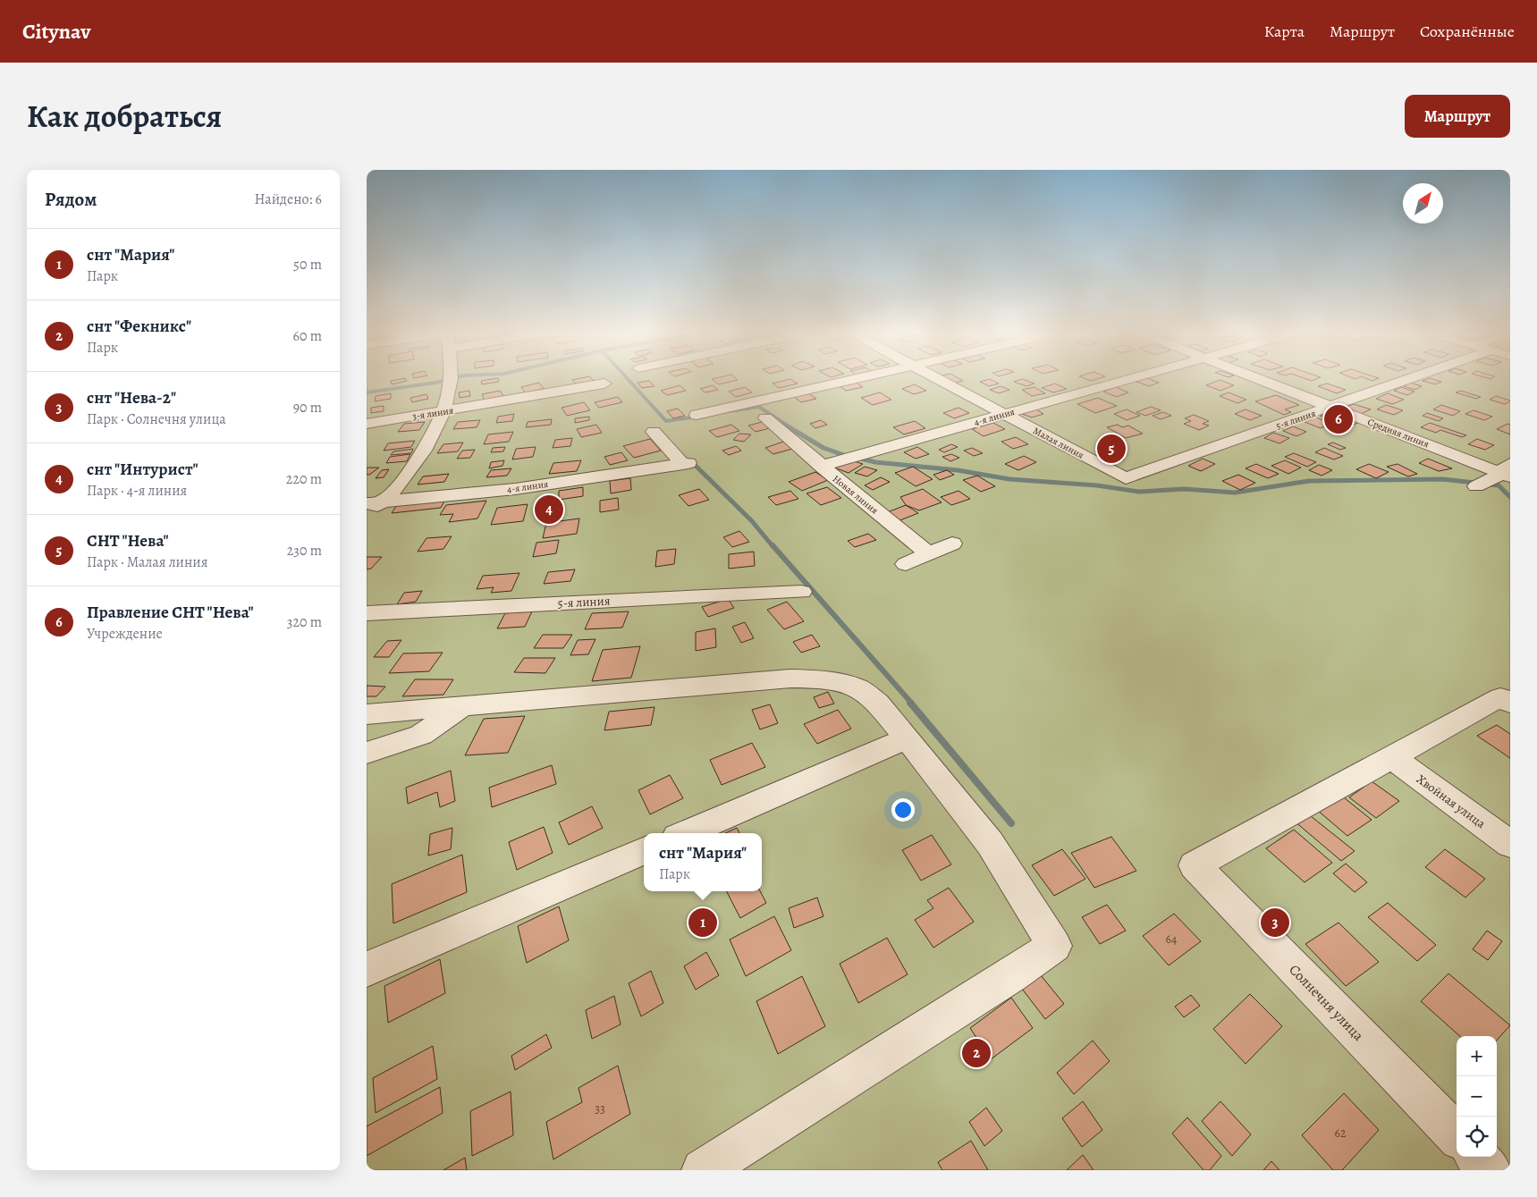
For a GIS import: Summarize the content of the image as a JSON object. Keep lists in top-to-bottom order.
{
  "streets": {
    "street": [
      "3-я линия",
      "4-я линия",
      "5-я линия",
      "Средняя линия",
      "Малая линия",
      "Новая линия",
      "Хвойная улица",
      "Солнечня улица"
    ]
  },
  "crossings": [
    ["4-я линия", "Малая линия"],
    ["4-я линия", "Новая линия"],
    ["5-я линия", "Средняя линия"],
    ["5-я линия", "Малая линия"],
    ["Хвойная улица", "Солнечня улица"]
  ],
  "house_numbers": ["64", "33", "62"],
  "north": "top right",
  "page": {
    "header": "Citynav",
    "nav": ["Карта", "Маршрут", "Сохранённые"],
    "title": "Как добраться",
    "buttons": "Маршрут",
    "heading": ["Рядом", "Найдено: 6"],
    "list": [
      {
        "mark": "1",
        "name": "снт \"Мария\"",
        "note": "Парк",
        "value": "50 m"
      },
      {
        "mark": "2",
        "name": "снт \"Фекникс\"",
        "note": "Парк",
        "value": "60 m"
      },
      {
        "mark": "3",
        "name": "снт \"Нева-2\"",
        "note": "Парк · Солнечня улица",
        "value": "90 m"
      },
      {
        "mark": "4",
        "name": "снт \"Интурист\"",
        "note": "Парк · 4-я линия",
        "value": "220 m"
      },
      {
        "mark": "5",
        "name": "СНТ \"Нева\"",
        "note": "Парк · Малая линия",
        "value": "230 m"
      },
      {
        "mark": "6",
        "name": "Правление СНТ \"Нева\"",
        "note": "Учреждение",
        "value": "320 m"
      }
    ],
    "pins": [
      "6",
      "5",
      "4",
      "1",
      "3",
      "2"
    ],
    "popup": ["снт \"Мария\"", "Парк"],
    "map_buttons": ["+", "−"]
  }
}
